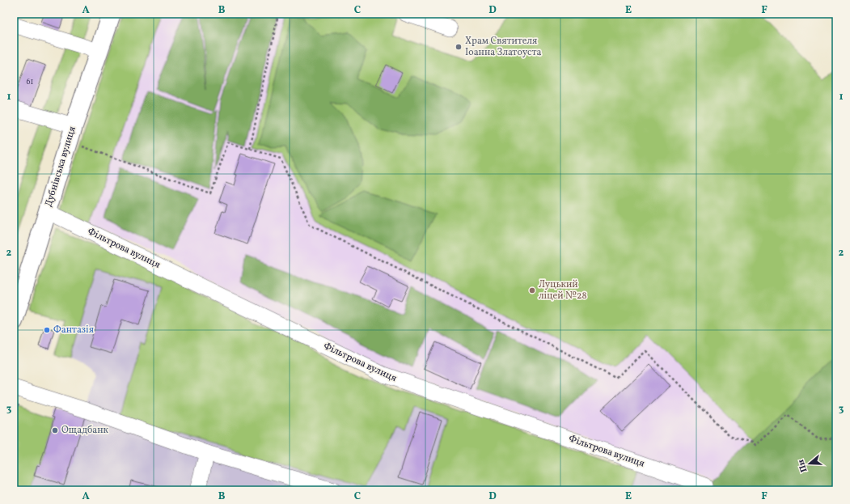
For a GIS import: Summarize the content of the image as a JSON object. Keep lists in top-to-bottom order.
{
  "streets": {
    "main road": ["Дубнівська вулиця"],
    "street": ["Фільтрова вулиця"]
  },
  "crossings": [
    ["Дубнівська вулиця", "Фільтрова вулиця"]
  ],
  "places": [
    "Храм Святителя Іоанна Златоуста",
    "Луцький ліцей №28",
    "Фантазія",
    "Ощадбанк"
  ],
  "house_numbers": ["61"],
  "north": "left",
  "grid": {
    "columns": [
      "A",
      "B",
      "C",
      "D",
      "E",
      "F"
    ],
    "rows": ["1", "2", "3"]
  }
}
